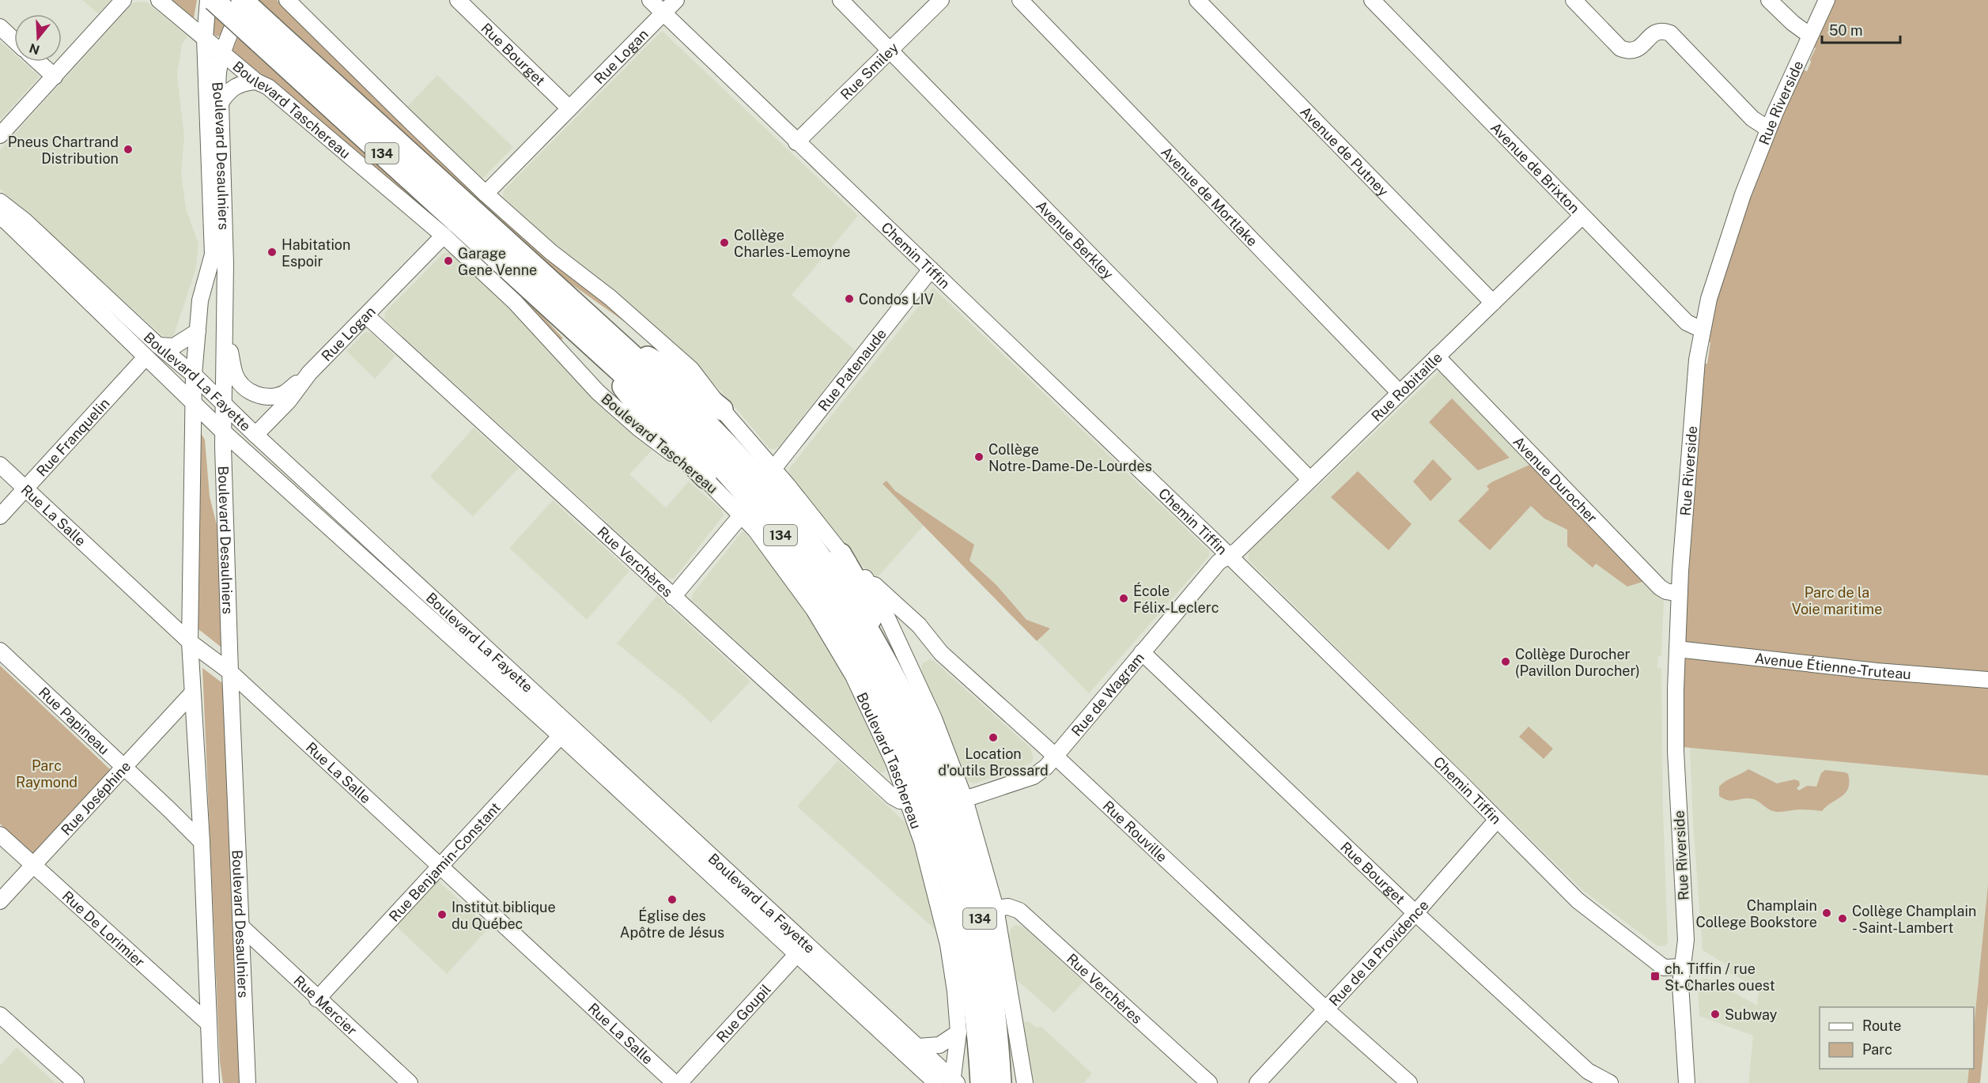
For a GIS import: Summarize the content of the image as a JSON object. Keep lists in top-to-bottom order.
{
  "streets": {
    "highway": ["Boulevard Taschereau", "134"],
    "street": [
      "Rue Bourget",
      "Rue Logan",
      "Rue Smiley",
      "Rue Riverside",
      "Avenue de Putney",
      "Boulevard Desaulniers",
      "Avenue de Brixton",
      "Avenue de Mortlake",
      "Avenue Berkley",
      "Chemin Tiffin",
      "Rue Patenaude",
      "Boulevard La Fayette",
      "Rue Robitaille",
      "Rue Franquelin",
      "Avenue Durocher",
      "Rue La Salle",
      "Rue Verchères",
      "Avenue Étienne-Truteau",
      "Rue de Wagram",
      "Rue Papineau",
      "Rue Joséphine",
      "Rue Rouville",
      "Rue Benjamin-Constant",
      "Rue De Lorimier",
      "Rue de la Providence",
      "Rue Mercier",
      "Rue Goupil"
    ]
  },
  "crossings": [
    ["Rue Bourget", "Rue Logan"],
    ["Rue Bourget", "Rue de Wagram"],
    ["Rue Bourget", "Rue de la Providence"],
    ["Rue Logan", "Boulevard Taschereau"],
    ["Rue Logan", "Chemin Tiffin"],
    ["Rue Logan", "Boulevard La Fayette"],
    ["Rue Logan", "Rue Verchères"],
    ["Rue Smiley", "Avenue Berkley"],
    ["Rue Smiley", "Chemin Tiffin"],
    ["Rue Riverside", "Avenue de Brixton"],
    ["Rue Riverside", "Chemin Tiffin"],
    ["Rue Riverside", "Avenue Durocher"],
    ["Rue Riverside", "Avenue Étienne-Truteau"],
    ["Boulevard Taschereau", "Boulevard Desaulniers"],
    ["Boulevard Taschereau", "Boulevard La Fayette"],
    ["Boulevard Taschereau", "Rue Verchères"],
    ["Avenue de Putney", "Rue Robitaille"],
    ["Boulevard Desaulniers", "Boulevard La Fayette"],
    ["Boulevard Desaulniers", "Rue La Salle"],
    ["Boulevard Desaulniers", "Rue Papineau"],
    ["Boulevard Desaulniers", "Rue Joséphine"],
    ["Boulevard Desaulniers", "Rue De Lorimier"],
    ["Boulevard Desaulniers", "Rue Mercier"],
    ["Avenue de Brixton", "Rue Robitaille"],
    ["Avenue de Mortlake", "Rue Robitaille"],
    ["Avenue Berkley", "Rue Robitaille"],
    ["Chemin Tiffin", "Rue Patenaude"],
    ["Chemin Tiffin", "Rue Robitaille"],
    ["Chemin Tiffin", "Rue de Wagram"],
    ["Chemin Tiffin", "Rue de la Providence"],
    ["Boulevard La Fayette", "Rue Franquelin"],
    ["Boulevard La Fayette", "Rue Benjamin-Constant"],
    ["Boulevard La Fayette", "Rue Goupil"],
    ["Rue Robitaille", "Avenue Durocher"],
    ["Rue Robitaille", "Rue de Wagram"],
    ["Rue Franquelin", "Rue La Salle"],
    ["Rue La Salle", "Rue Benjamin-Constant"],
    ["Rue de Wagram", "Rue Rouville"],
    ["Rue Papineau", "Rue Joséphine"],
    ["Rue Joséphine", "Rue De Lorimier"],
    ["Rue Rouville", "Rue de la Providence"],
    ["Rue Benjamin-Constant", "Rue Mercier"]
  ],
  "parks": ["Parc de la Voie maritime", "Parc Raymond"],
  "places": {
    "other": [
      "Pneus Chartrand Distribution",
      "Collège Charles-Lemoyne",
      "Habitation Espoir",
      "Garage Gene Venne",
      "Condos LIV",
      "Collège Notre-Dame-De-Lourdes",
      "École Félix-Leclerc",
      "Collège Durocher (Pavillon Durocher)",
      "Location d'outils Brossard",
      "Église des Apôtre de Jésus",
      "Champlain College Bookstore",
      "Institut biblique du Québec",
      "Collège Champlain - Saint-Lambert",
      "Subway"
    ],
    "transit": ["ch. Tiffin / rue St-Charles ouest"]
  },
  "legend": ["Route", "Parc"],
  "scale_bar": "50 m",
  "north": "bottom"
}
